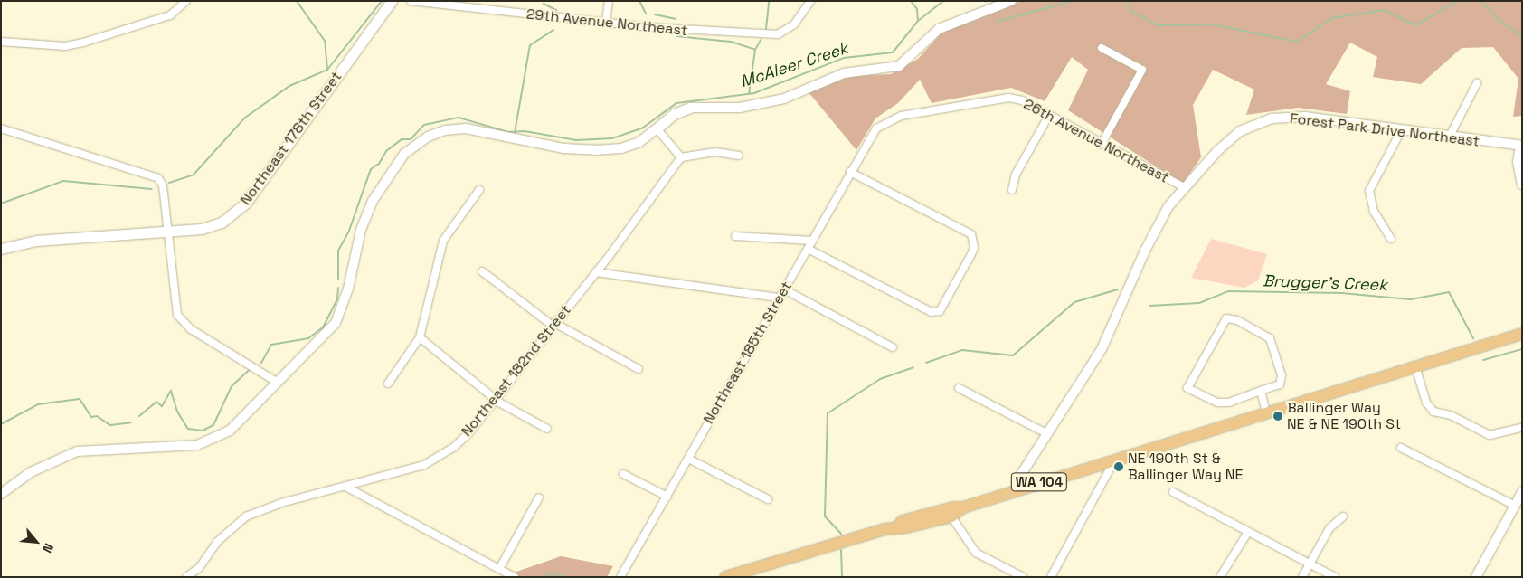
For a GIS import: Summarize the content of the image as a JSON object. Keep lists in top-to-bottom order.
{
  "streets": {
    "main road": ["Northeast 178th Street", "WA 104"],
    "street": [
      "29th Avenue Northeast",
      "Forest Park Drive Northeast",
      "26th Avenue Northeast",
      "Northeast 185th Street",
      "Northeast 182nd Street"
    ]
  },
  "crossings": [
    ["Forest Park Drive Northeast", "26th Avenue Northeast"],
    ["Forest Park Drive Northeast", "WA 104"],
    ["26th Avenue Northeast", "Northeast 185th Street"]
  ],
  "water": ["McAleer Creek", "Brugger's Creek"],
  "places": ["Ballinger Way NE & NE 190th St", "NE 190th St & Ballinger Way NE"],
  "north": "bottom right"
}
